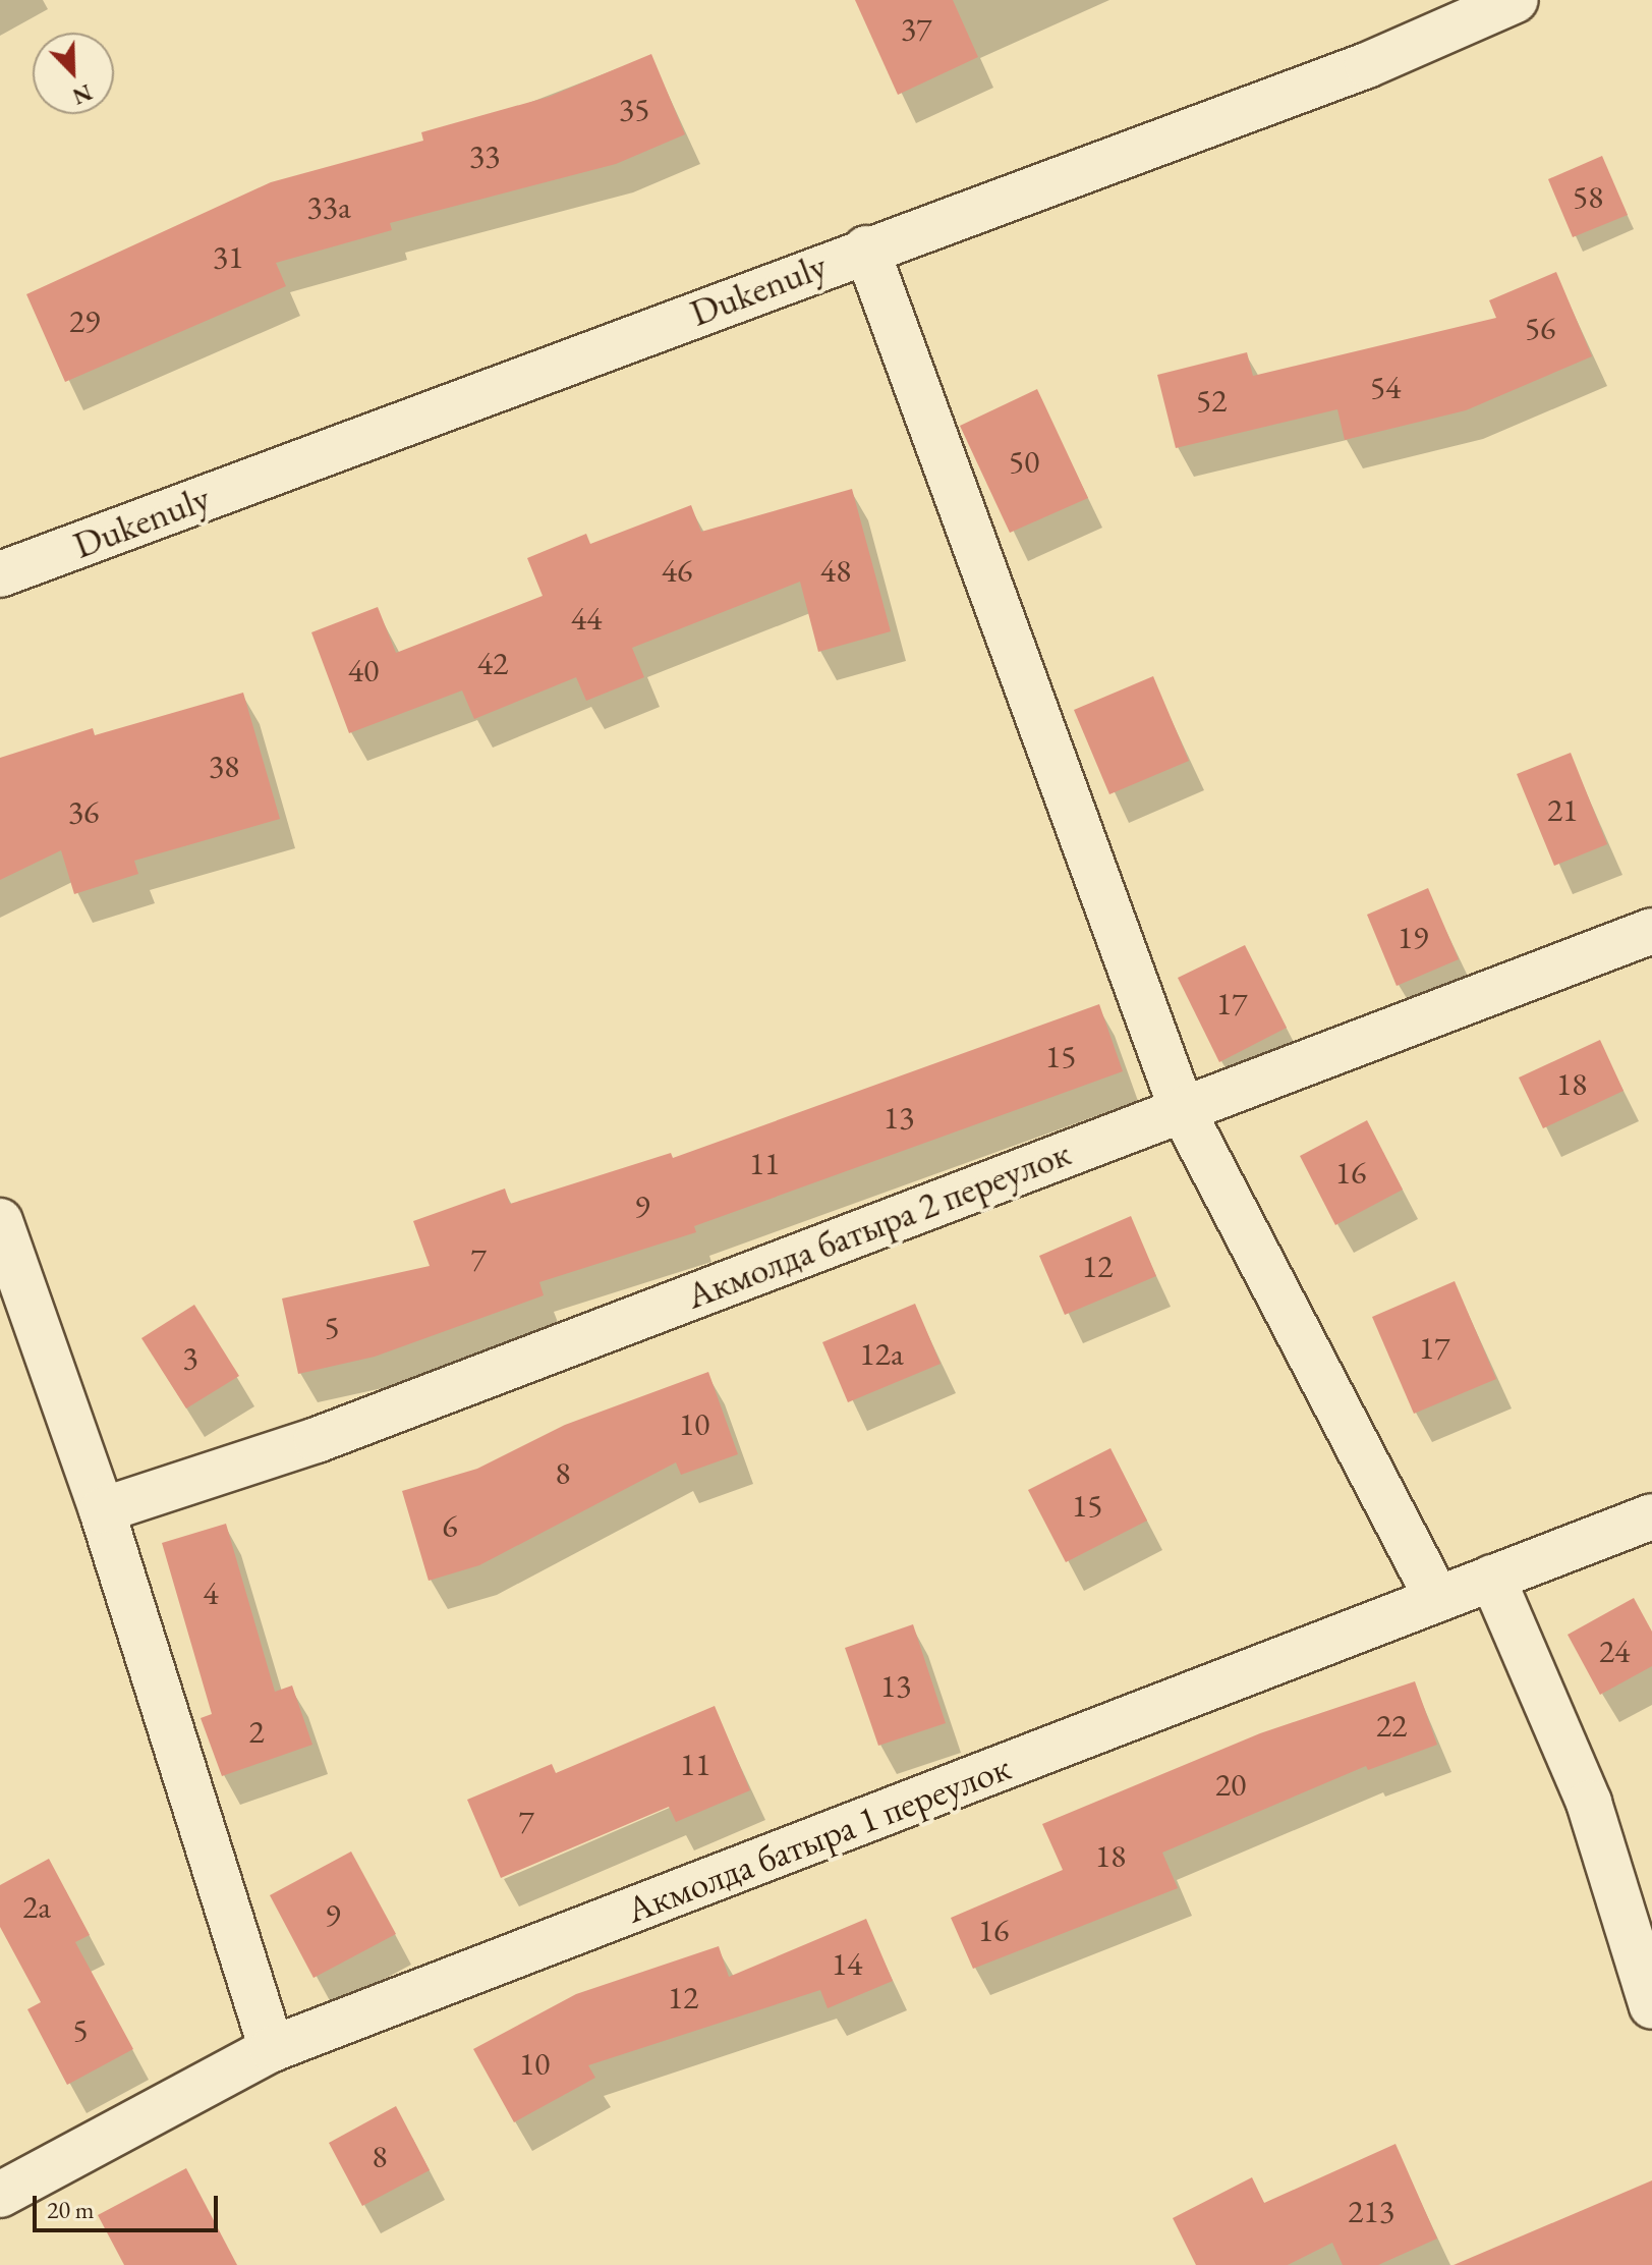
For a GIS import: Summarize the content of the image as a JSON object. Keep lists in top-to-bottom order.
{
  "streets": {
    "street": ["Dukenuly", "Акмолда батыра 2 переулок", "Акмолда батыра 1 переулок"]
  },
  "house_numbers": [
    "37",
    "35",
    "33",
    "58",
    "33а",
    "31",
    "29",
    "56",
    "54",
    "52",
    "50",
    "46",
    "48",
    "44",
    "42",
    "40",
    "38",
    "21",
    "36",
    "19",
    "17",
    "15",
    "18",
    "13",
    "11",
    "16",
    "9",
    "7",
    "12",
    "5",
    "17",
    "12а",
    "3",
    "10",
    "8",
    "15",
    "6",
    "4",
    "24",
    "13",
    "22",
    "2",
    "11",
    "20",
    "7",
    "18",
    "2а",
    "9",
    "16",
    "14",
    "12",
    "5",
    "10",
    "8",
    "213"
  ],
  "scale_bar": "20 m",
  "north": "bottom right"
}
